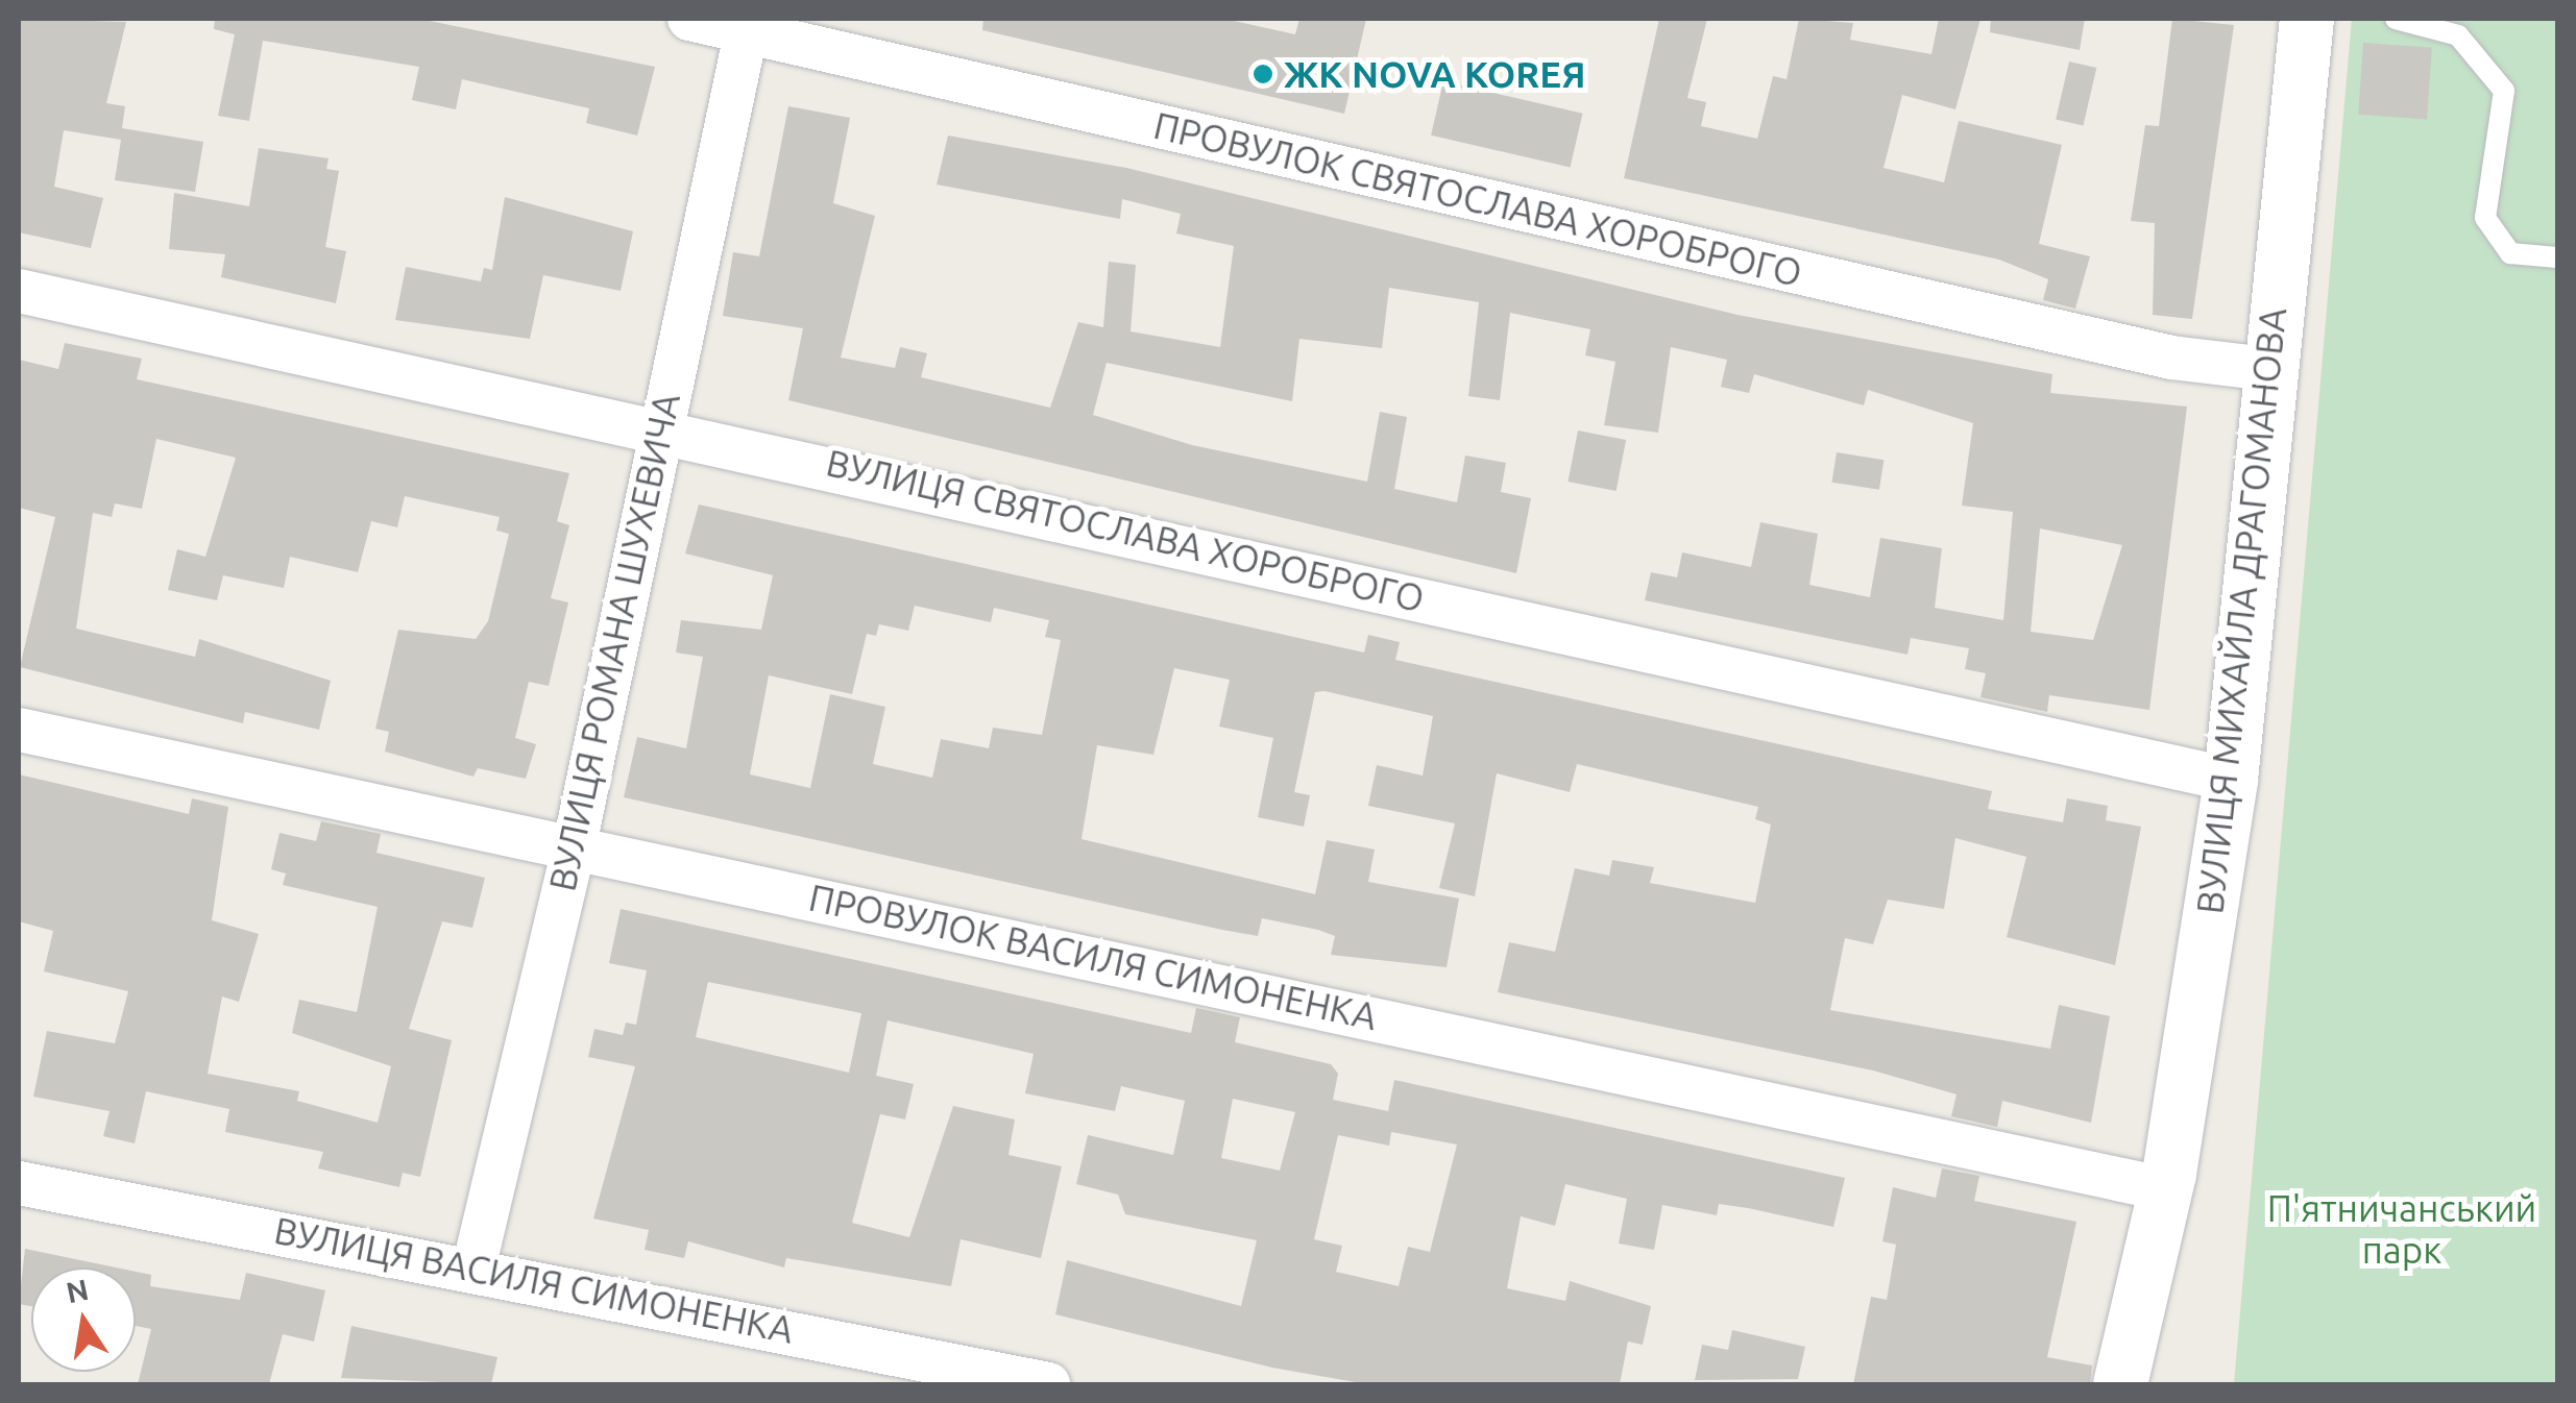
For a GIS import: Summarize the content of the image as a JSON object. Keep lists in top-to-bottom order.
{
  "streets": {
    "street": [
      "ПРОВУЛОК СВЯТОСЛАВА ХОРОБРОГО",
      "ВУЛИЦЯ СВЯТОСЛАВА ХОРОБРОГО",
      "ВУЛИЦЯ МИХАЙЛА ДРАГОМАНОВА",
      "ВУЛИЦЯ РОМАНА ШУХЕВИЧА",
      "ПРОВУЛОК ВАСИЛЯ СИМОНЕНКА",
      "ВУЛИЦЯ ВАСИЛЯ СИМОНЕНКА"
    ]
  },
  "crossings": [
    ["ПРОВУЛОК СВЯТОСЛАВА ХОРОБРОГО", "ВУЛИЦЯ МИХАЙЛА ДРАГОМАНОВА"],
    ["ПРОВУЛОК СВЯТОСЛАВА ХОРОБРОГО", "ВУЛИЦЯ РОМАНА ШУХЕВИЧА"],
    ["ВУЛИЦЯ СВЯТОСЛАВА ХОРОБРОГО", "ВУЛИЦЯ МИХАЙЛА ДРАГОМАНОВА"],
    ["ВУЛИЦЯ СВЯТОСЛАВА ХОРОБРОГО", "ВУЛИЦЯ РОМАНА ШУХЕВИЧА"],
    ["ВУЛИЦЯ МИХАЙЛА ДРАГОМАНОВА", "ПРОВУЛОК ВАСИЛЯ СИМОНЕНКА"],
    ["ВУЛИЦЯ РОМАНА ШУХЕВИЧА", "ПРОВУЛОК ВАСИЛЯ СИМОНЕНКА"],
    ["ВУЛИЦЯ РОМАНА ШУХЕВИЧА", "ВУЛИЦЯ ВАСИЛЯ СИМОНЕНКА"]
  ],
  "parks": ["П'ятничанський парк"],
  "places": ["ЖК NOVA KOREЯ"],
  "north": "top"
}
